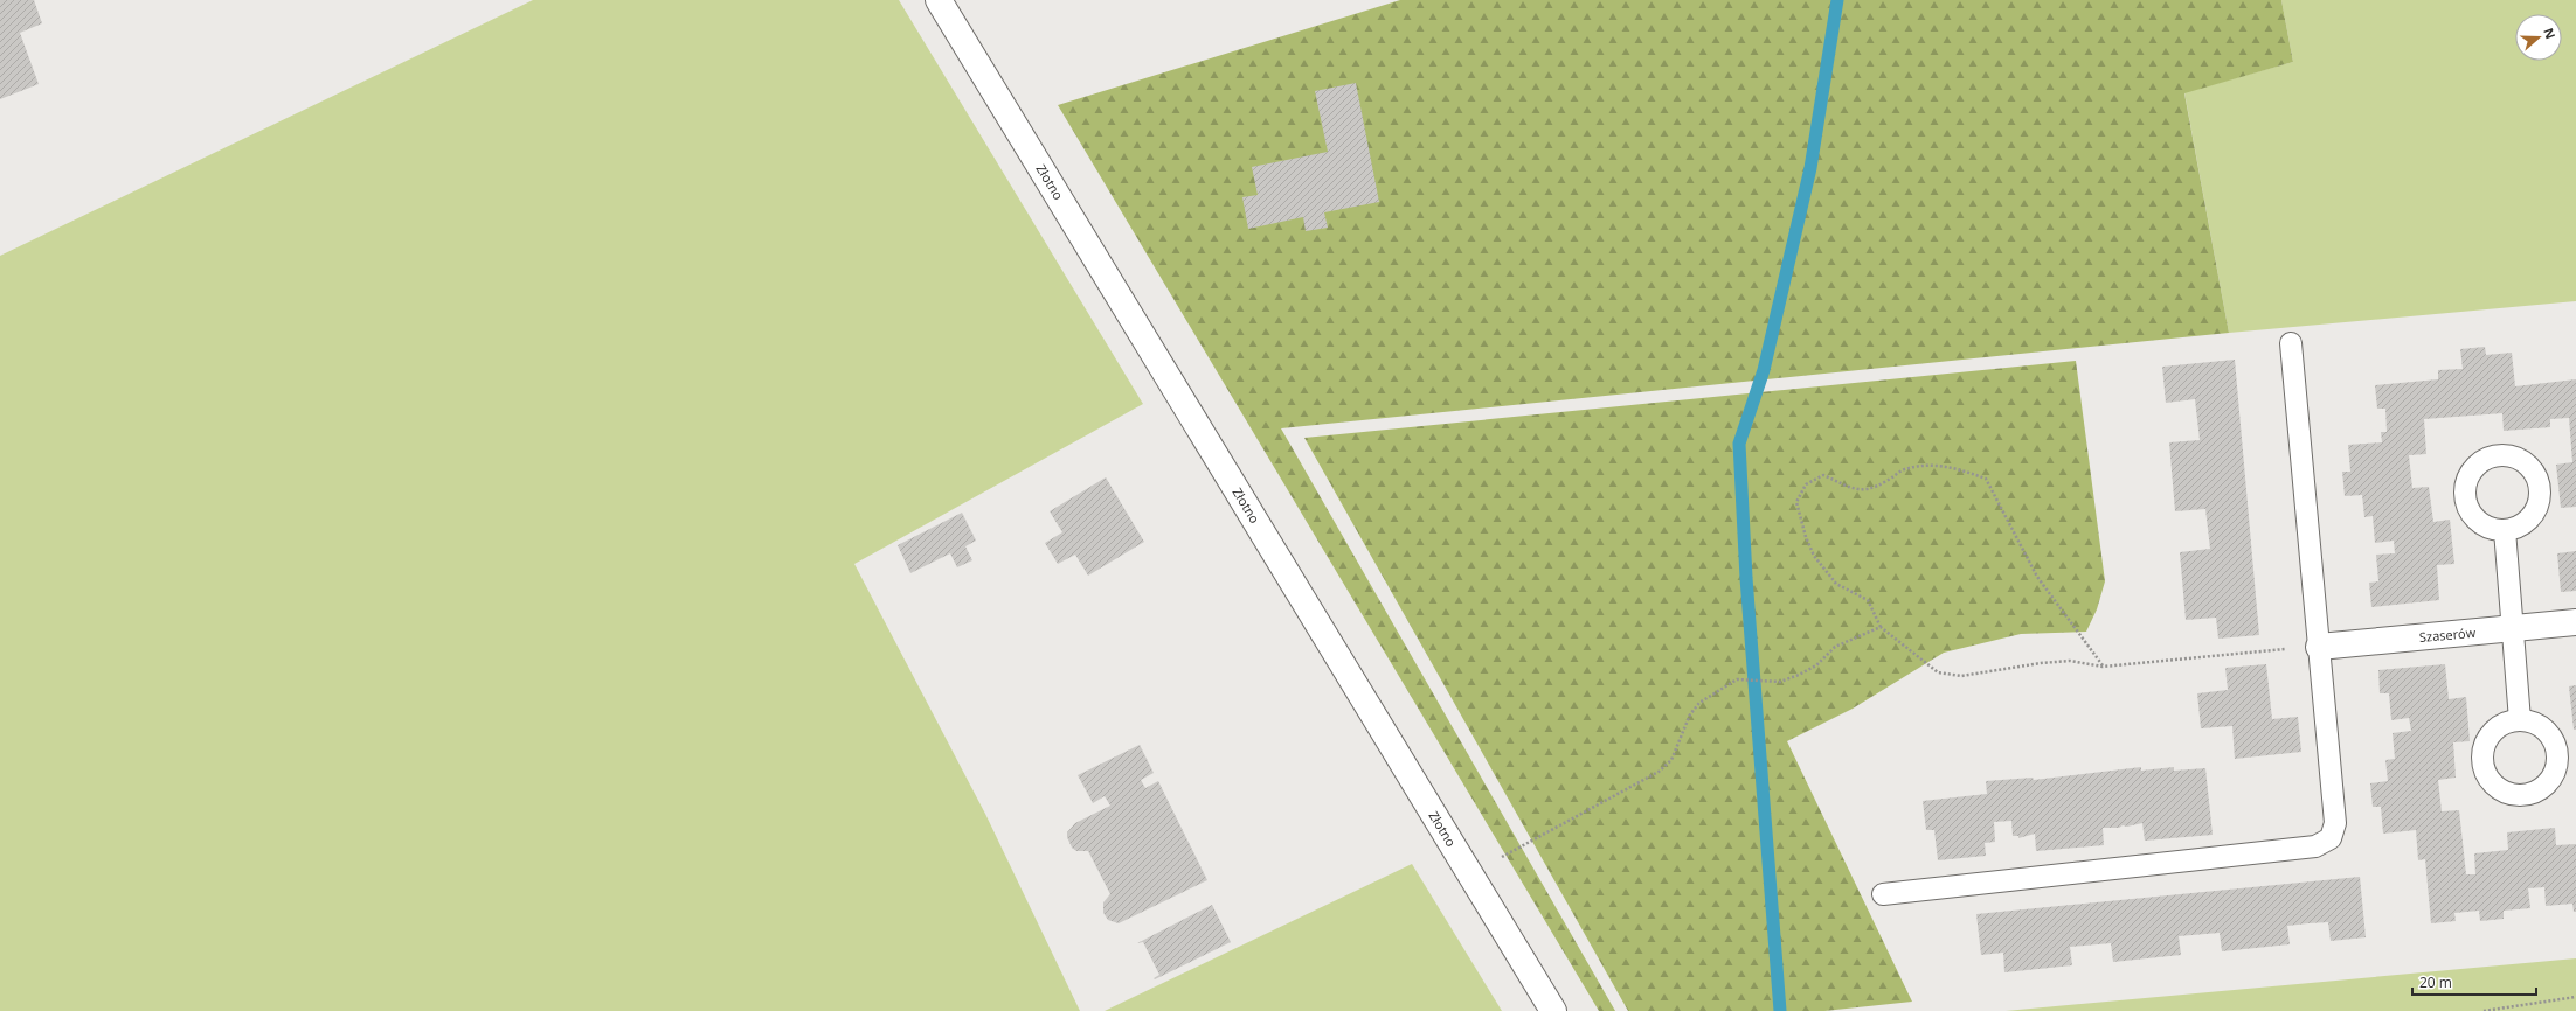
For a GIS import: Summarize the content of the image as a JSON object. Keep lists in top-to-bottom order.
{
  "streets": {
    "street": ["Złotno", "Szaserów"]
  },
  "scale_bar": "20 m",
  "north": "right"
}
